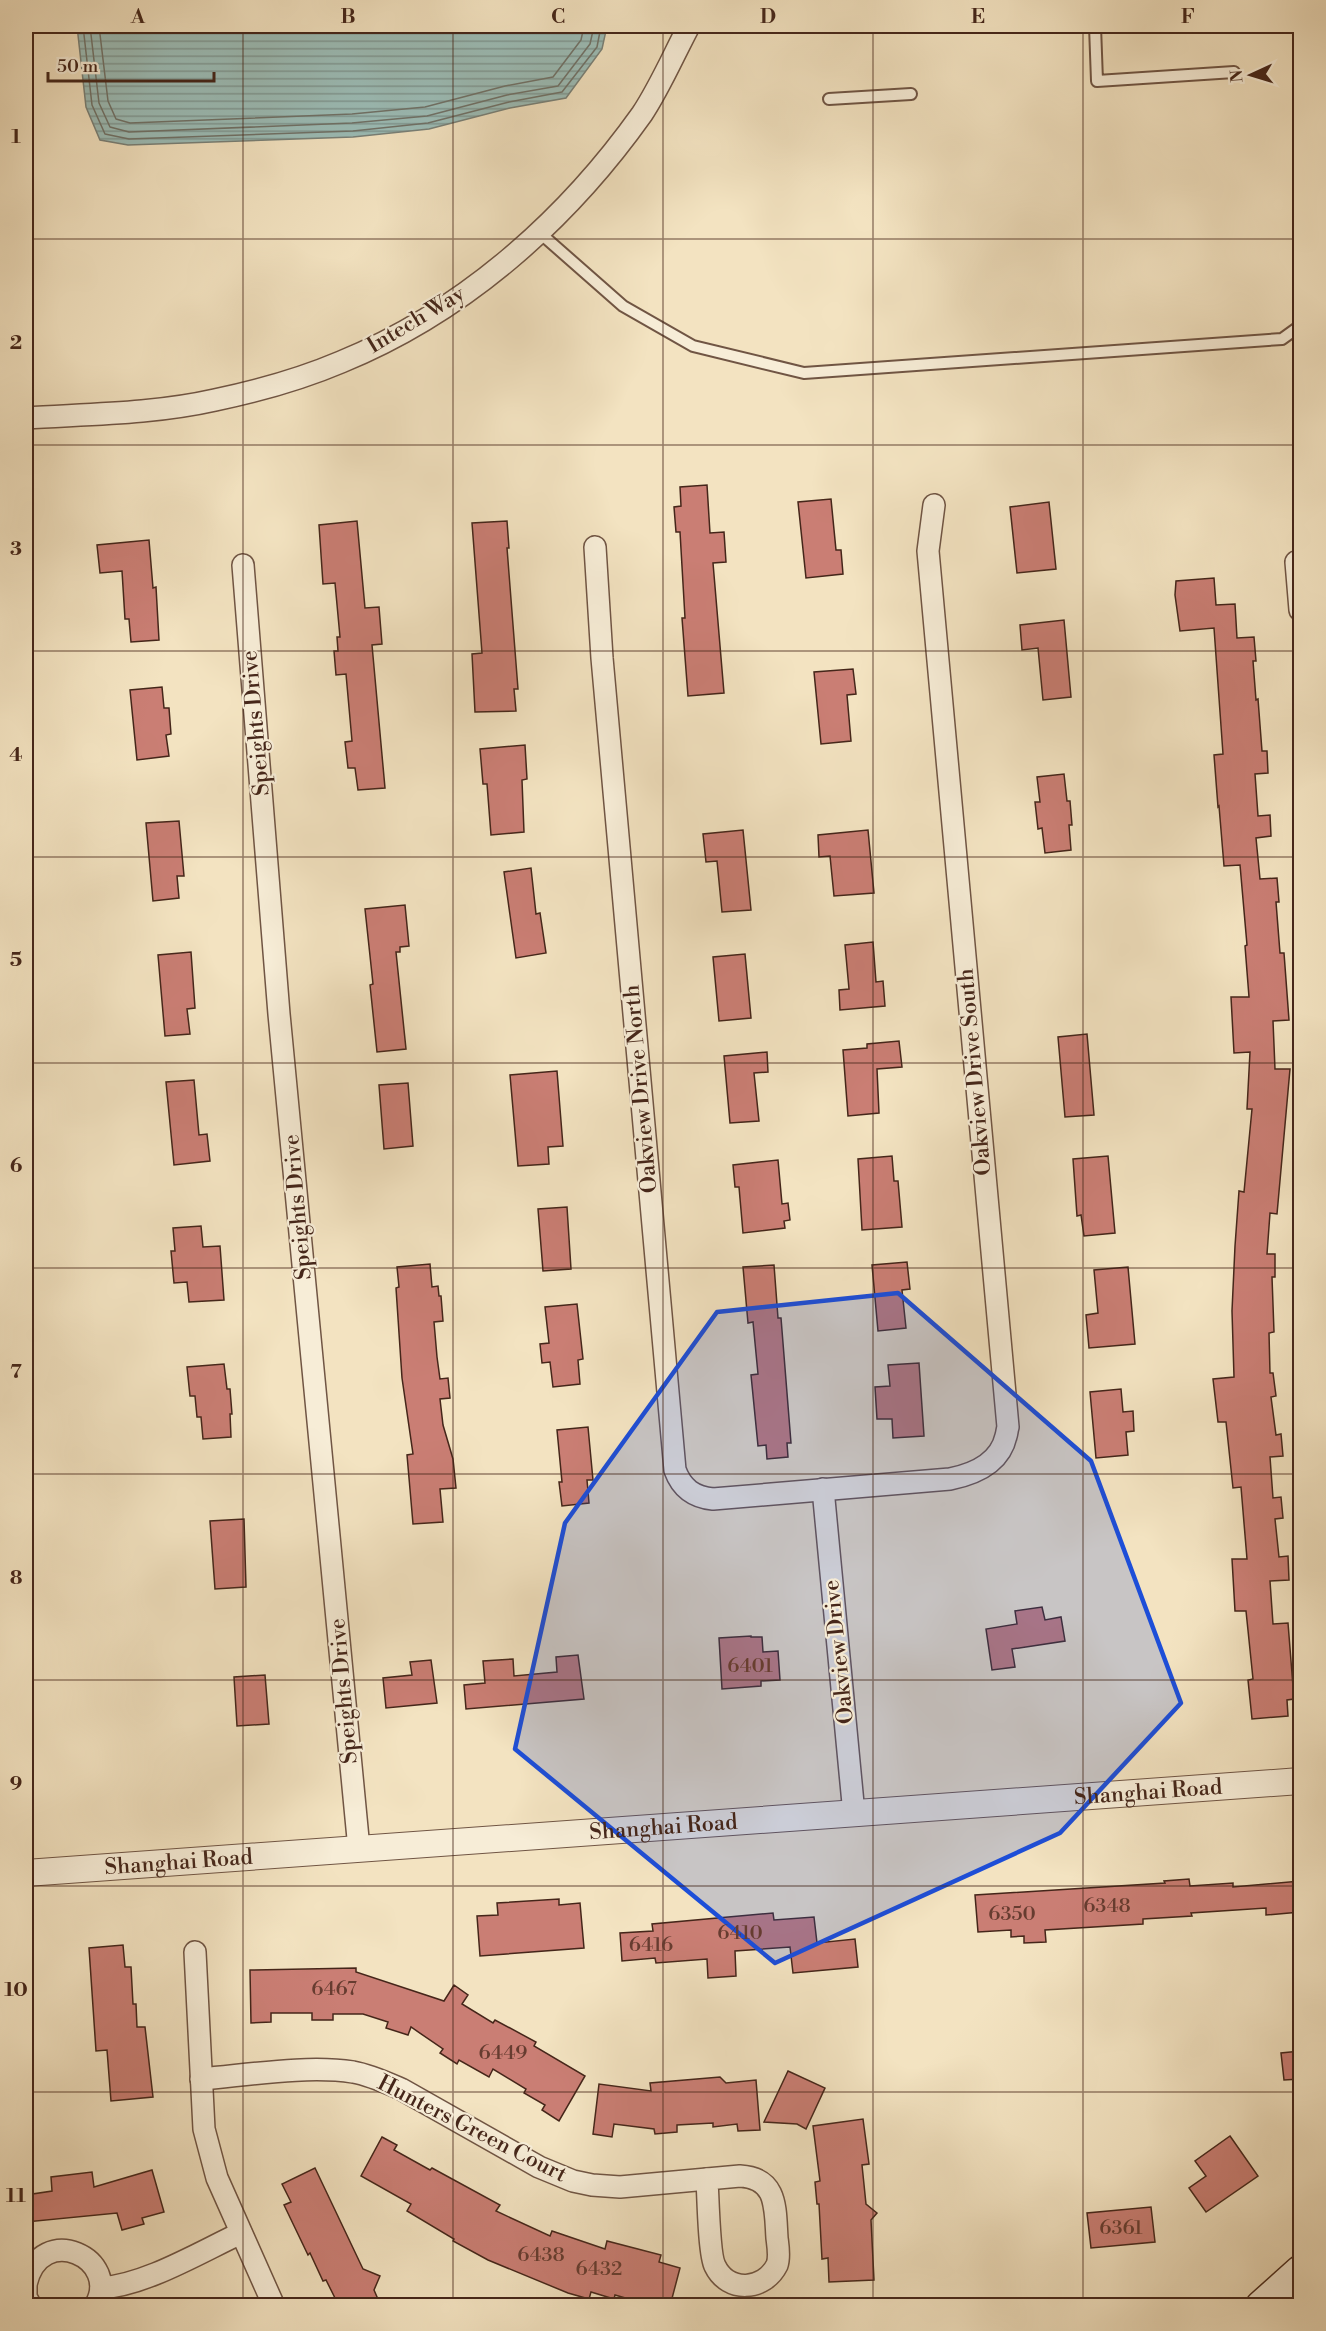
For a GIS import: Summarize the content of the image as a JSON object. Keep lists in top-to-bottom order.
{
  "streets": {
    "street": [
      "Intech Way",
      "Speights Drive",
      "Oakview Drive South",
      "Oakview Drive North",
      "Oakview Drive",
      "Shanghai Road",
      "Hunters Green Court"
    ]
  },
  "crossings": [
    ["Speights Drive", "Shanghai Road"],
    ["Oakview Drive South", "Oakview Drive North"],
    ["Oakview Drive South", "Oakview Drive"],
    ["Oakview Drive North", "Oakview Drive"],
    ["Oakview Drive", "Shanghai Road"]
  ],
  "house_numbers": [
    "6401",
    "6348",
    "6350",
    "6410",
    "6416",
    "6467",
    "6449",
    "6361",
    "6438",
    "6432"
  ],
  "scale_bar": "50 m",
  "north": "left",
  "grid": {
    "columns": [
      "A",
      "B",
      "C",
      "D",
      "E",
      "F"
    ],
    "rows": [
      "1",
      "2",
      "3",
      "4",
      "5",
      "6",
      "7",
      "8",
      "9",
      "10",
      "11"
    ]
  }
}
